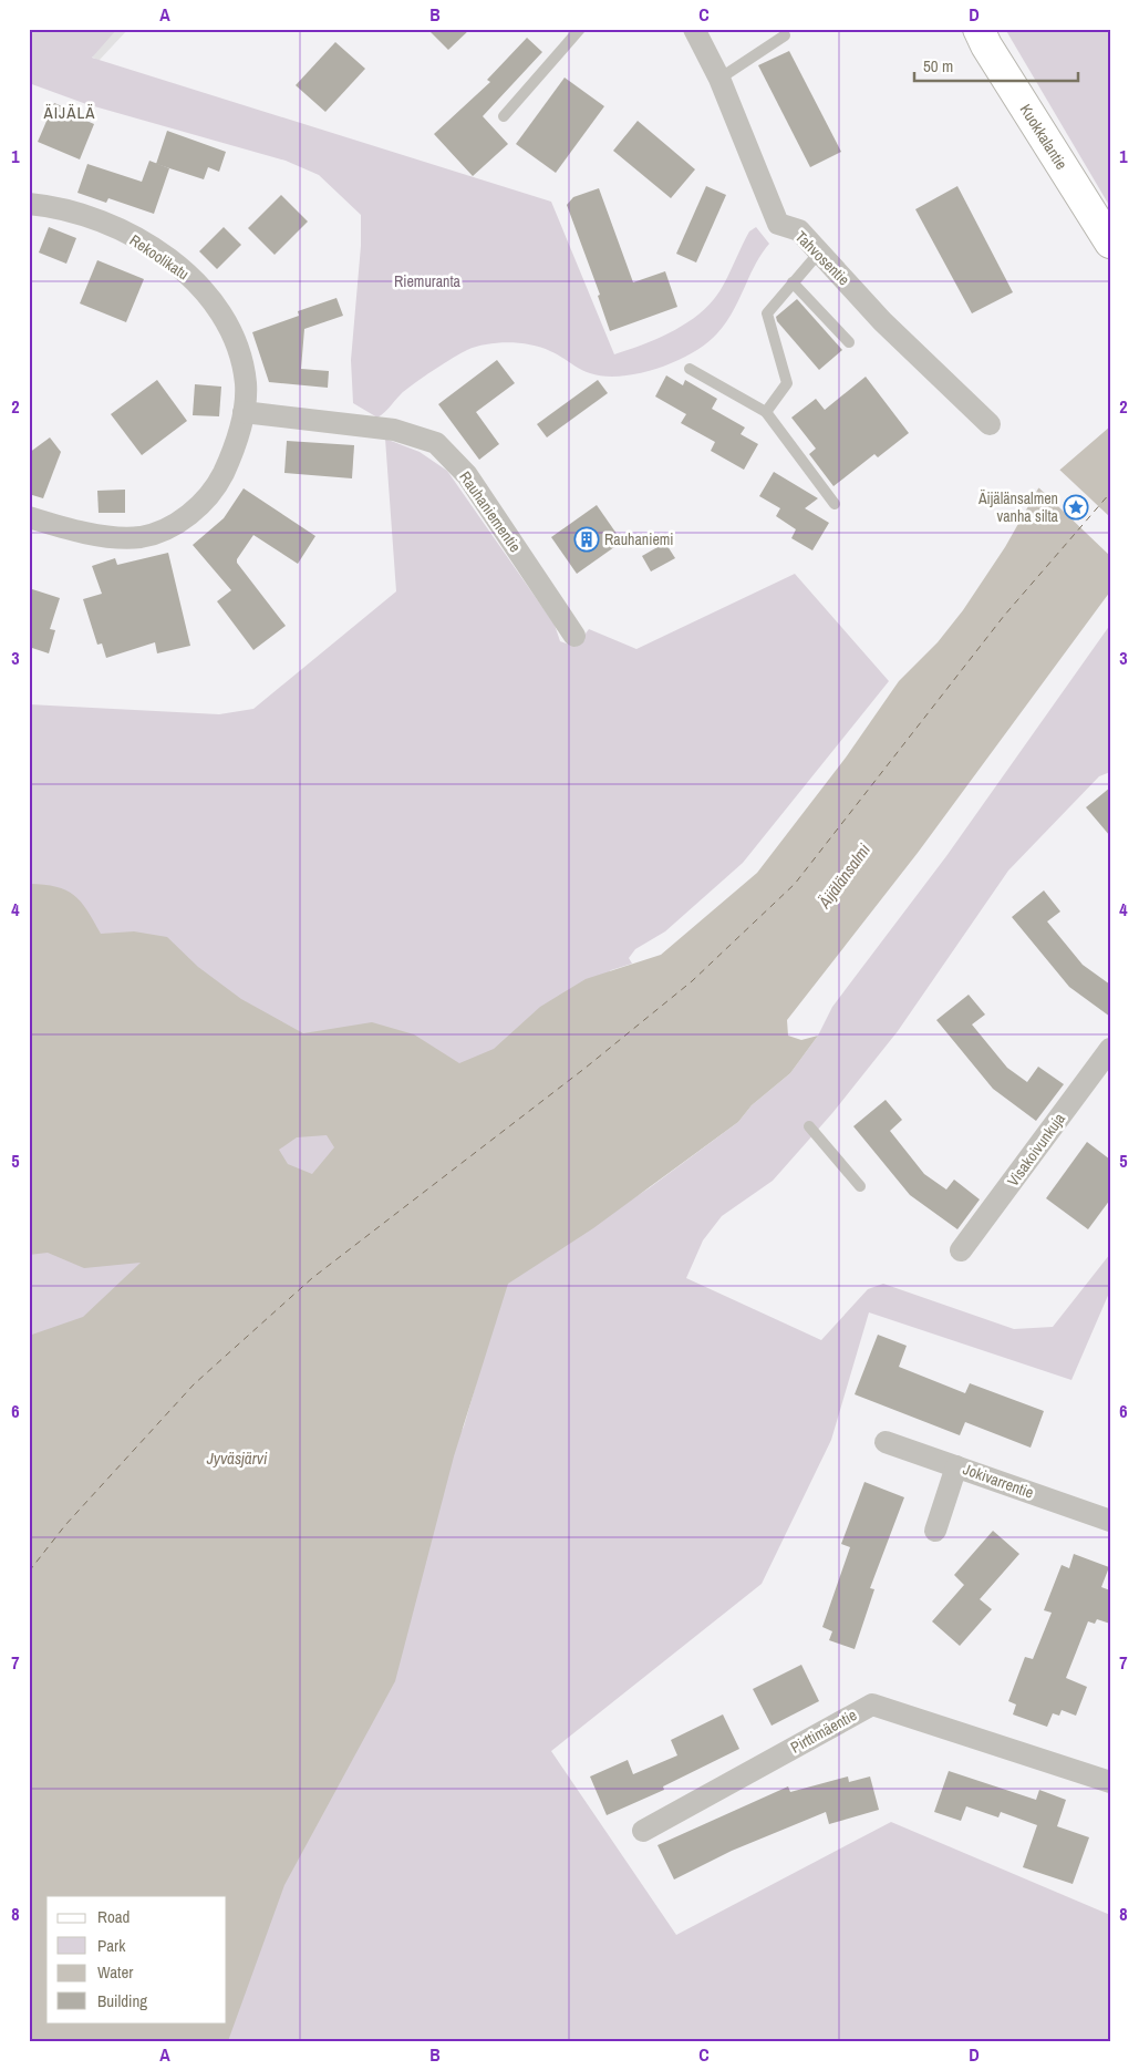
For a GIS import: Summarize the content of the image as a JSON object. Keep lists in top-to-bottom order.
{
  "streets": {
    "main road": ["Kuokkalantie"],
    "street": [
      "Rekoolikatu",
      "Tahvosentie",
      "Rauhaniementie",
      "Visakoivunkuja",
      "Jokivarrentie",
      "Pirttimäentie"
    ]
  },
  "crossings": [
    ["Rekoolikatu", "Rauhaniementie"]
  ],
  "districts": ["ÄIJÄLÄ"],
  "water": ["Äijälänsalmi", "Jyväsjärvi"],
  "parks": ["Riemuranta"],
  "places": {
    "place": ["Äijälänsalmen vanha silta"],
    "building": ["Rauhaniemi"]
  },
  "legend": [
    "Road",
    "Park",
    "Water",
    "Building"
  ],
  "scale_bar": "50 m",
  "grid": {
    "columns": [
      "A",
      "B",
      "C",
      "D"
    ],
    "rows": [
      "1",
      "2",
      "3",
      "4",
      "5",
      "6",
      "7",
      "8"
    ]
  }
}
